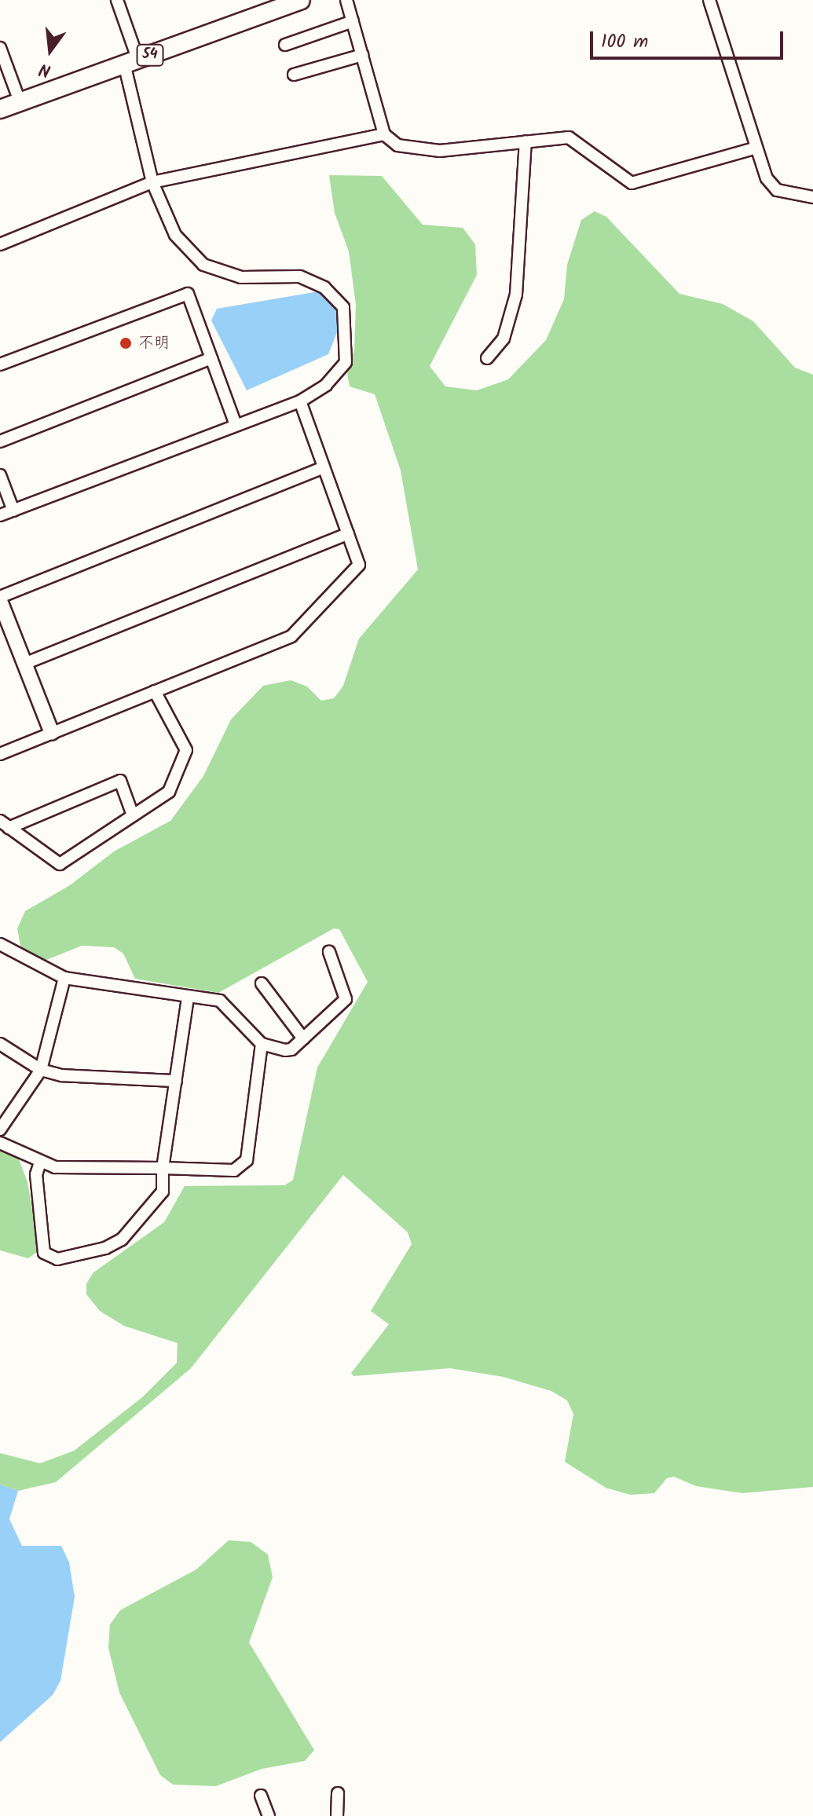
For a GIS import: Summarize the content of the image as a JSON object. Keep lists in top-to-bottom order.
{
  "streets": {
    "main road": ["54"]
  },
  "places": ["不明"],
  "scale_bar": "100 m",
  "north": "bottom"
}
